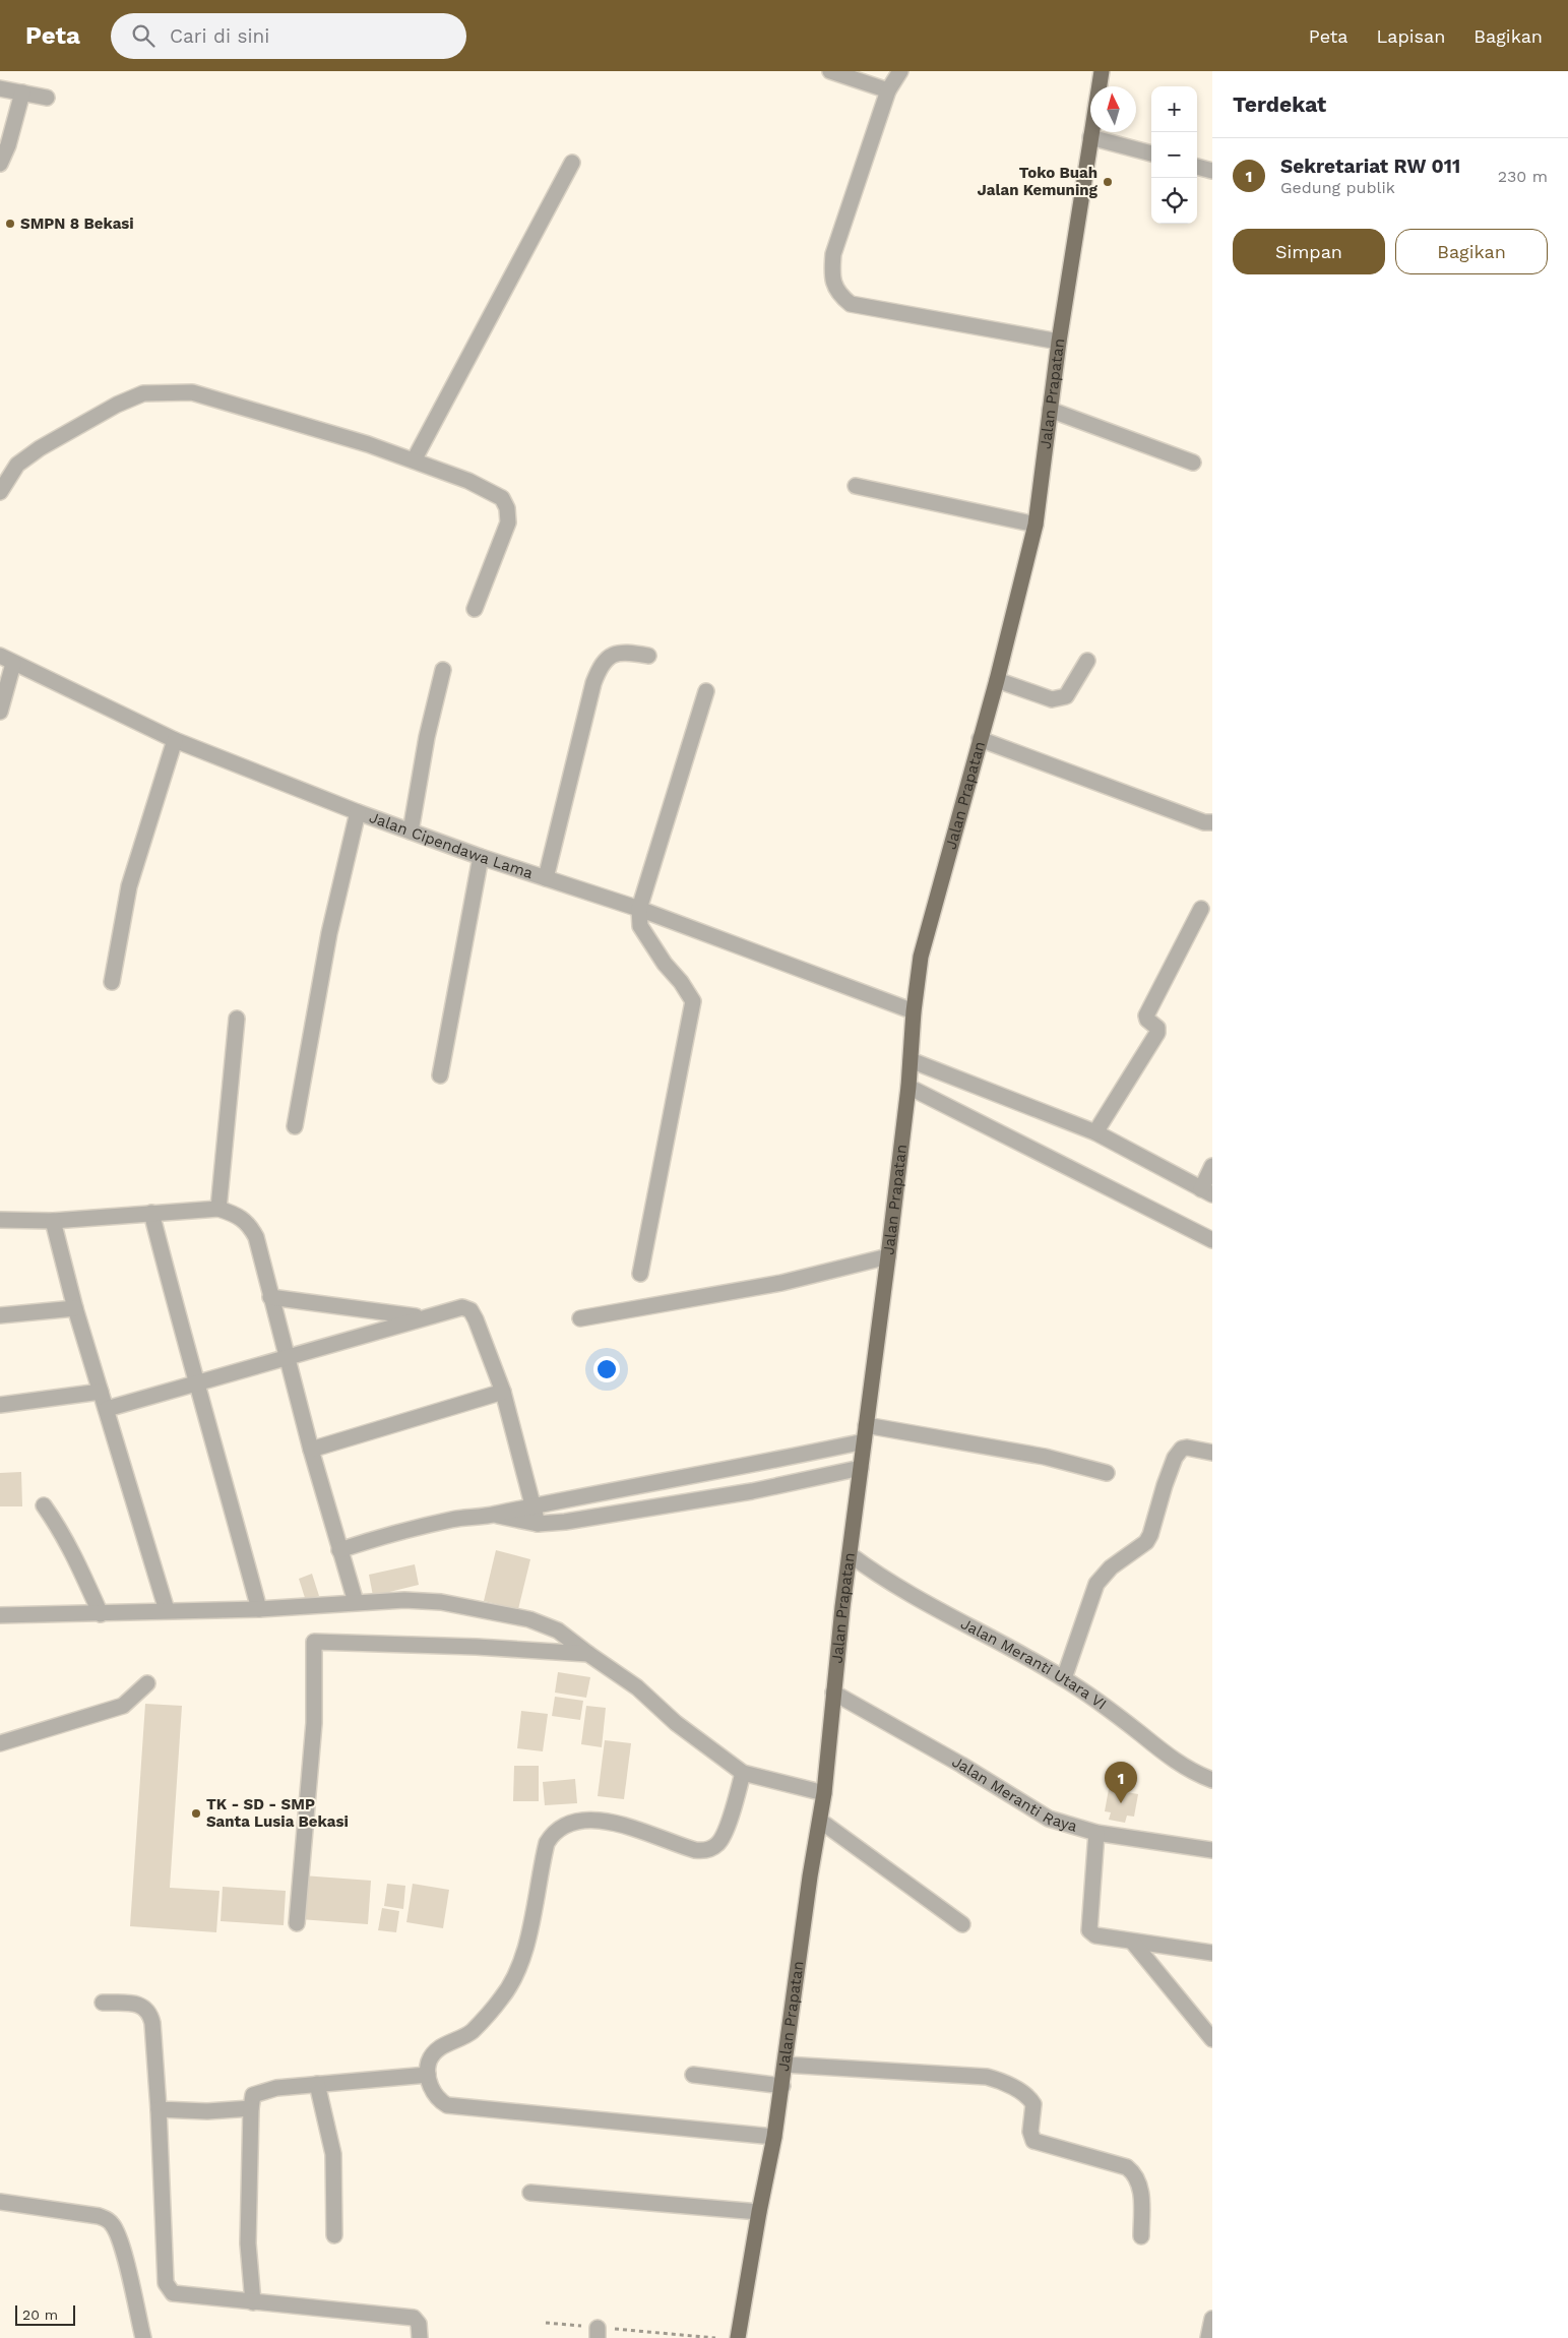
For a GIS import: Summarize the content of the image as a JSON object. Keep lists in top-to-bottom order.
{
  "streets": {
    "main road": ["Jalan Prapatan"],
    "street": ["Jalan Cipendawa Lama", "Jalan Meranti Utara VI", "Jalan Meranti Raya"]
  },
  "crossings": [
    ["Jalan Prapatan", "Jalan Cipendawa Lama"],
    ["Jalan Prapatan", "Jalan Meranti Utara VI"],
    ["Jalan Prapatan", "Jalan Meranti Raya"]
  ],
  "places": ["Toko Buah Jalan Kemuning", "SMPN 8 Bekasi", "TK - SD - SMP Santa Lusia Bekasi"],
  "scale_bar": "20 m",
  "north": "top",
  "page": {
    "header": "Peta",
    "search": "Cari di sini",
    "nav": ["Peta", "Lapisan", "Bagikan"],
    "heading": "Terdekat",
    "map_buttons": ["+", "−"],
    "list": [
      {
        "mark": "1",
        "name": "Sekretariat RW 011",
        "note": "Gedung publik",
        "value": "230 m"
      }
    ],
    "buttons": ["Simpan", "Bagikan"],
    "pins": "1",
    "scale": "20 m"
  }
}
